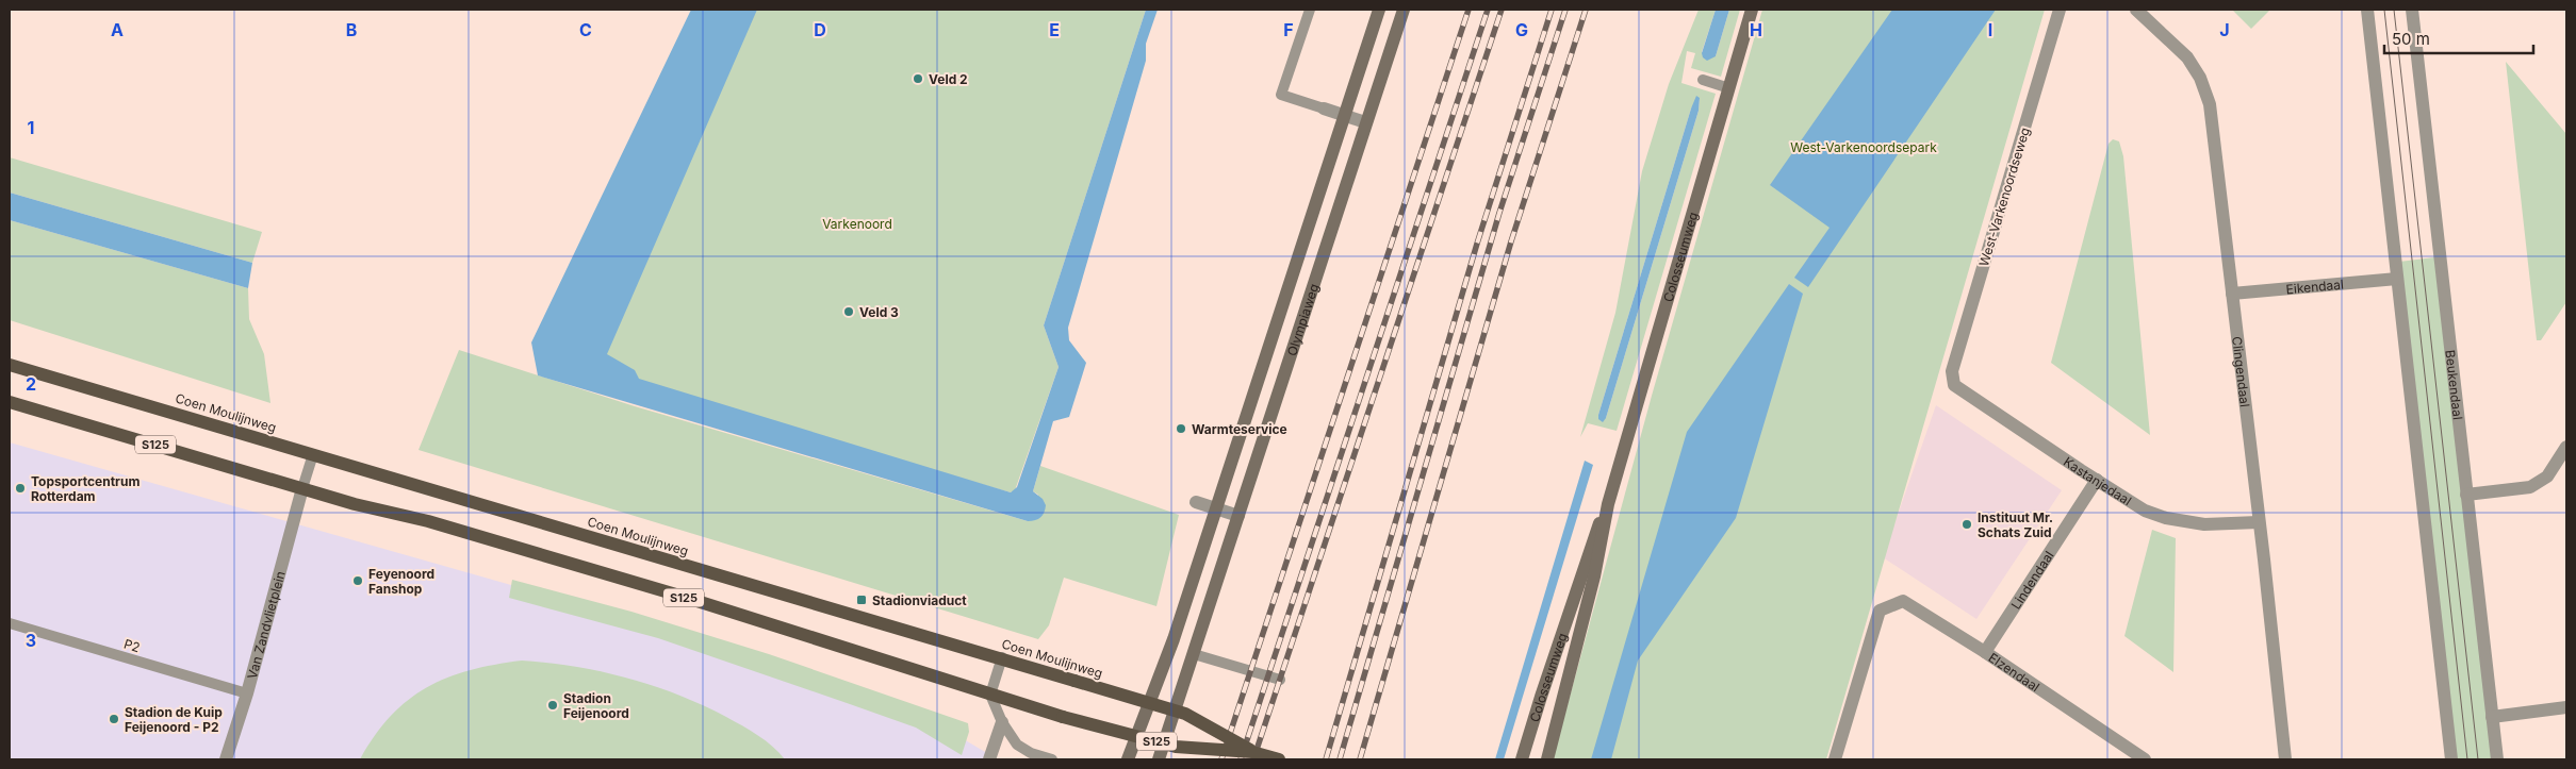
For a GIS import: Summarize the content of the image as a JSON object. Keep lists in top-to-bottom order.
{
  "streets": {
    "main road": [
      "Colosseumweg",
      "Olympiaweg",
      "Coen Moulijnweg",
      "S125"
    ],
    "street": [
      "West-Varkenoordseweg",
      "Eikendaal",
      "Clingendaal",
      "Beukendaal",
      "Kastanjedaal",
      "Lindendaal",
      "Van Zandvlietplein",
      "Elzendaal"
    ],
    "lane": ["P2"]
  },
  "crossings": [
    ["West-Varkenoordseweg", "Kastanjedaal"],
    ["Eikendaal", "Clingendaal"],
    ["Clingendaal", "Kastanjedaal"],
    ["Coen Moulijnweg", "Van Zandvlietplein"],
    ["Kastanjedaal", "Lindendaal"],
    ["Lindendaal", "Elzendaal"],
    ["Van Zandvlietplein", "P2"]
  ],
  "parks": ["West-Varkenoordsepark", "Varkenoord"],
  "places": {
    "other": [
      "Veld 2",
      "Veld 3",
      "Warmteservice",
      "Topsportcentrum Rotterdam",
      "Instituut Mr. Schats Zuid",
      "Feyenoord Fanshop",
      "Stadion Feijenoord",
      "Stadion de Kuip Feijenoord - P2"
    ],
    "transit": ["Stadionviaduct"]
  },
  "scale_bar": "50 m",
  "grid": {
    "columns": [
      "A",
      "B",
      "C",
      "D",
      "E",
      "F",
      "G",
      "H",
      "I",
      "J"
    ],
    "rows": ["1", "2", "3"]
  }
}
